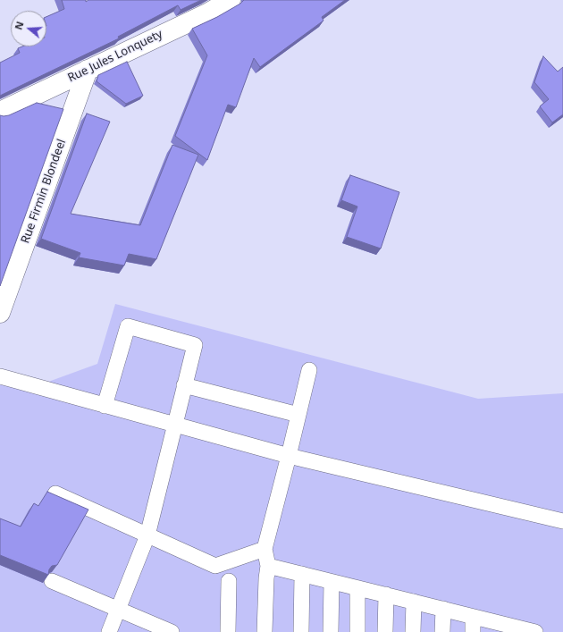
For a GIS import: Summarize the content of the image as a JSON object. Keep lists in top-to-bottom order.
{
  "streets": {
    "street": ["Rue Jules Lonquety", "Rue Firmin Blondeel"]
  },
  "crossings": [
    ["Rue Jules Lonquety", "Rue Firmin Blondeel"]
  ],
  "north": "left"
}
